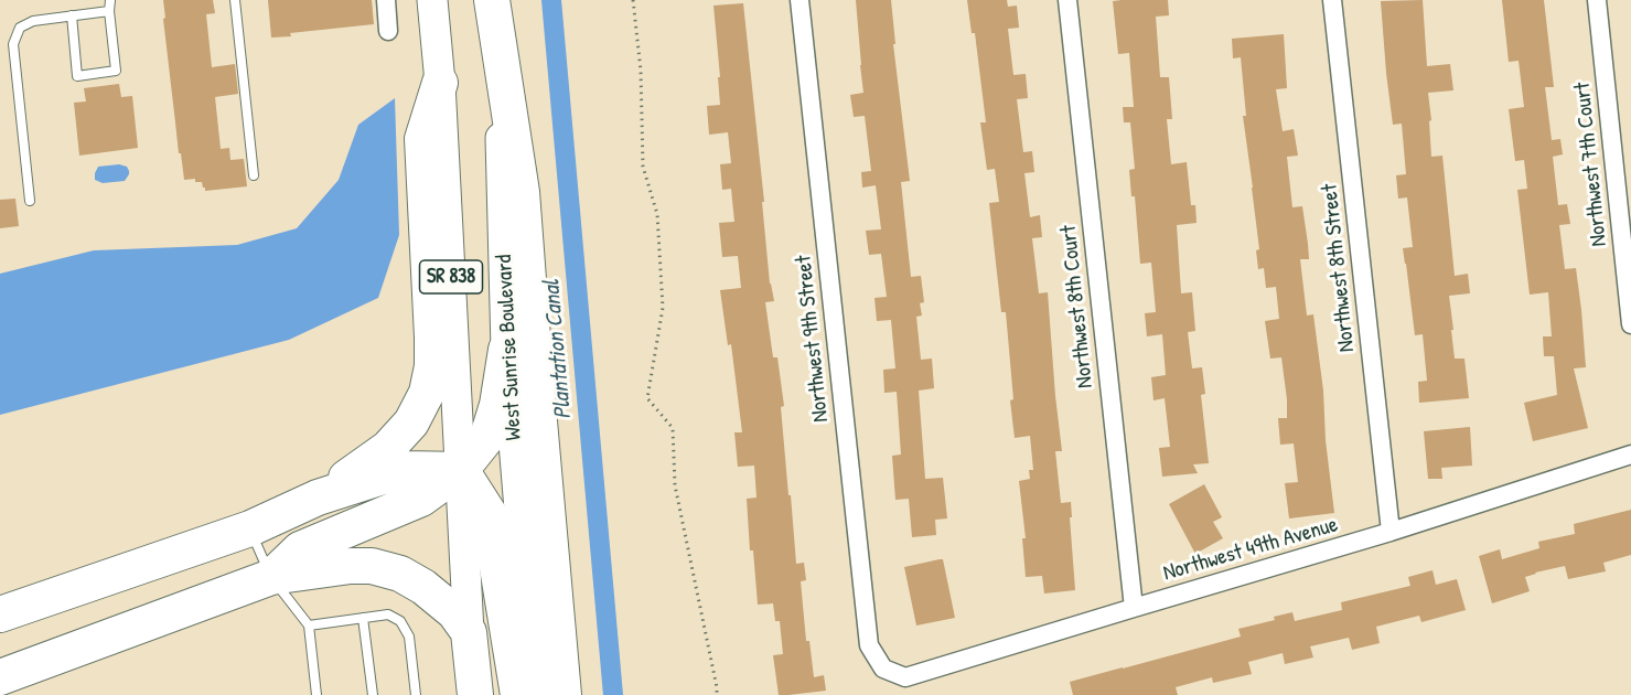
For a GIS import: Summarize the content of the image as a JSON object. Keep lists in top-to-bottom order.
{
  "streets": {
    "highway": ["SR 838"],
    "main road": ["West Sunrise Boulevard"],
    "street": [
      "Northwest 7th Court",
      "Northwest 8th Street",
      "Northwest 8th Court",
      "Northwest 9th Street",
      "Northwest 49th Avenue"
    ]
  },
  "crossings": [
    ["Northwest 8th Street", "Northwest 49th Avenue"],
    ["Northwest 8th Court", "Northwest 49th Avenue"],
    ["Northwest 9th Street", "Northwest 49th Avenue"]
  ],
  "water": ["Plantation Canal"]
}
